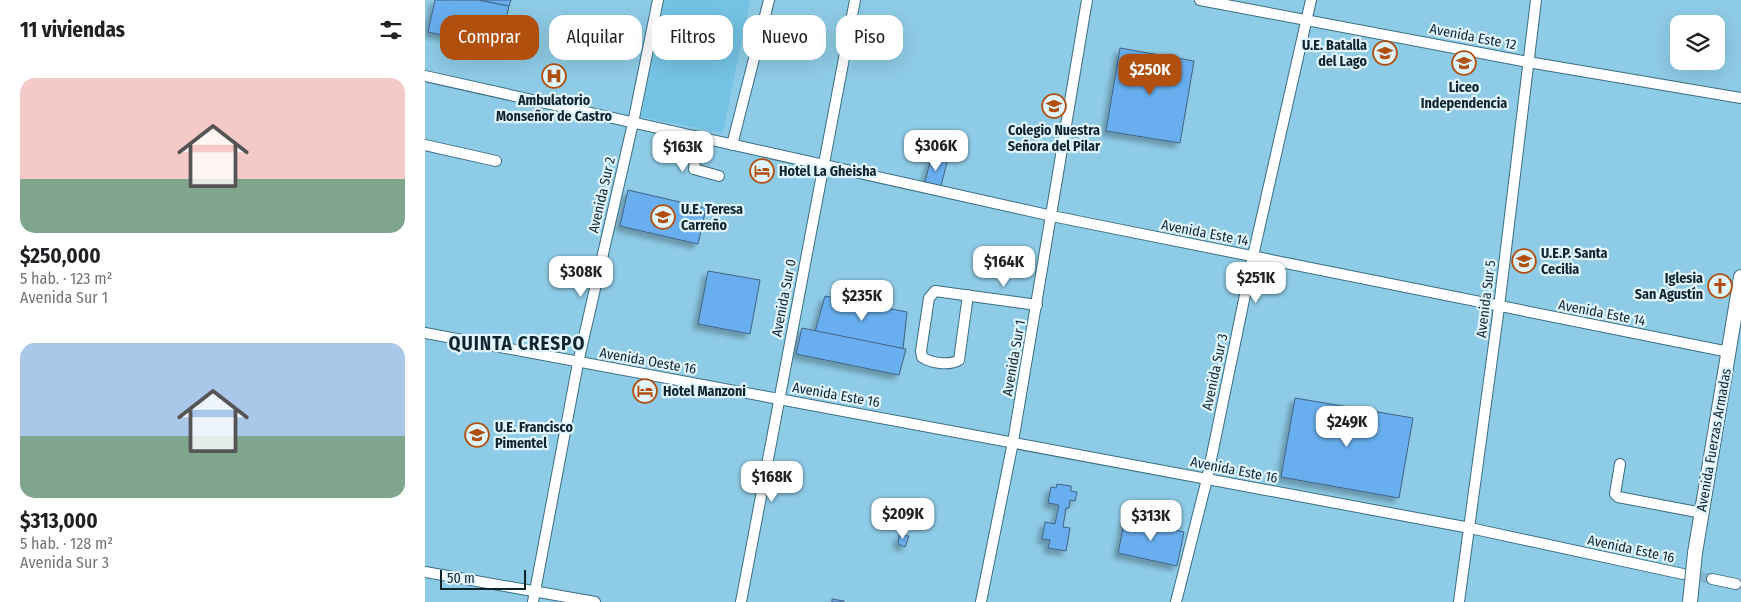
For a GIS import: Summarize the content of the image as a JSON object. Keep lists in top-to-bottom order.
{
  "streets": {
    "main road": ["Avenida Fuerzas Armadas"],
    "street": [
      "Avenida Este 12",
      "Avenida Sur 2",
      "Avenida Este 14",
      "Avenida Sur 0",
      "Avenida Sur 5",
      "Avenida Sur 1",
      "Avenida Oeste 16",
      "Avenida Sur 3",
      "Avenida Este 16"
    ]
  },
  "crossings": [
    ["Avenida Este 12", "Avenida Sur 5"],
    ["Avenida Este 12", "Avenida Sur 3"],
    ["Avenida Sur 2", "Avenida Este 14"],
    ["Avenida Sur 2", "Avenida Oeste 16"],
    ["Avenida Este 14", "Avenida Sur 0"],
    ["Avenida Este 14", "Avenida Sur 5"],
    ["Avenida Este 14", "Avenida Sur 1"],
    ["Avenida Este 14", "Avenida Sur 3"],
    ["Avenida Este 14", "Avenida Fuerzas Armadas"],
    ["Avenida Sur 0", "Avenida Oeste 16"],
    ["Avenida Sur 0", "Avenida Este 16"],
    ["Avenida Sur 5", "Avenida Este 16"],
    ["Avenida Sur 1", "Avenida Este 16"],
    ["Avenida Oeste 16", "Avenida Este 16"],
    ["Avenida Sur 3", "Avenida Este 16"]
  ],
  "districts": ["QUINTA CRESPO"],
  "places": {
    "school or university": [
      "U.E. Batalla del Lago",
      "Liceo Independencia",
      "Colegio Nuestra Señora del Pilar",
      "U.E. Teresa Carreño",
      "U.E.P. Santa Cecilia",
      "U.E. Francisco Pimentel"
    ],
    "hospital": ["Ambulatorio Monseñor de Castro"],
    "hotel": ["Hotel La Gheisha", "Hotel Manzoni"],
    "church": ["Iglesia San Agustín"]
  },
  "scale_bar": "50 m",
  "page": {
    "heading": "11 viviendas",
    "chip": [
      "Comprar",
      "Alquilar",
      "Filtros",
      "Nuevo",
      "Piso"
    ],
    "price": [
      "$250K",
      "$306K",
      "$163K",
      "$164K",
      "$308K",
      "$251K",
      "$235K",
      "$249K",
      "$168K",
      "$209K",
      "$313K"
    ],
    "list": [
      {
        "name": "$250,000",
        "note": "5 hab. · 123 m² · Avenida Sur 1"
      },
      {
        "name": "$313,000",
        "note": "5 hab. · 128 m² · Avenida Sur 3"
      }
    ],
    "scale": "50 m"
  }
}
